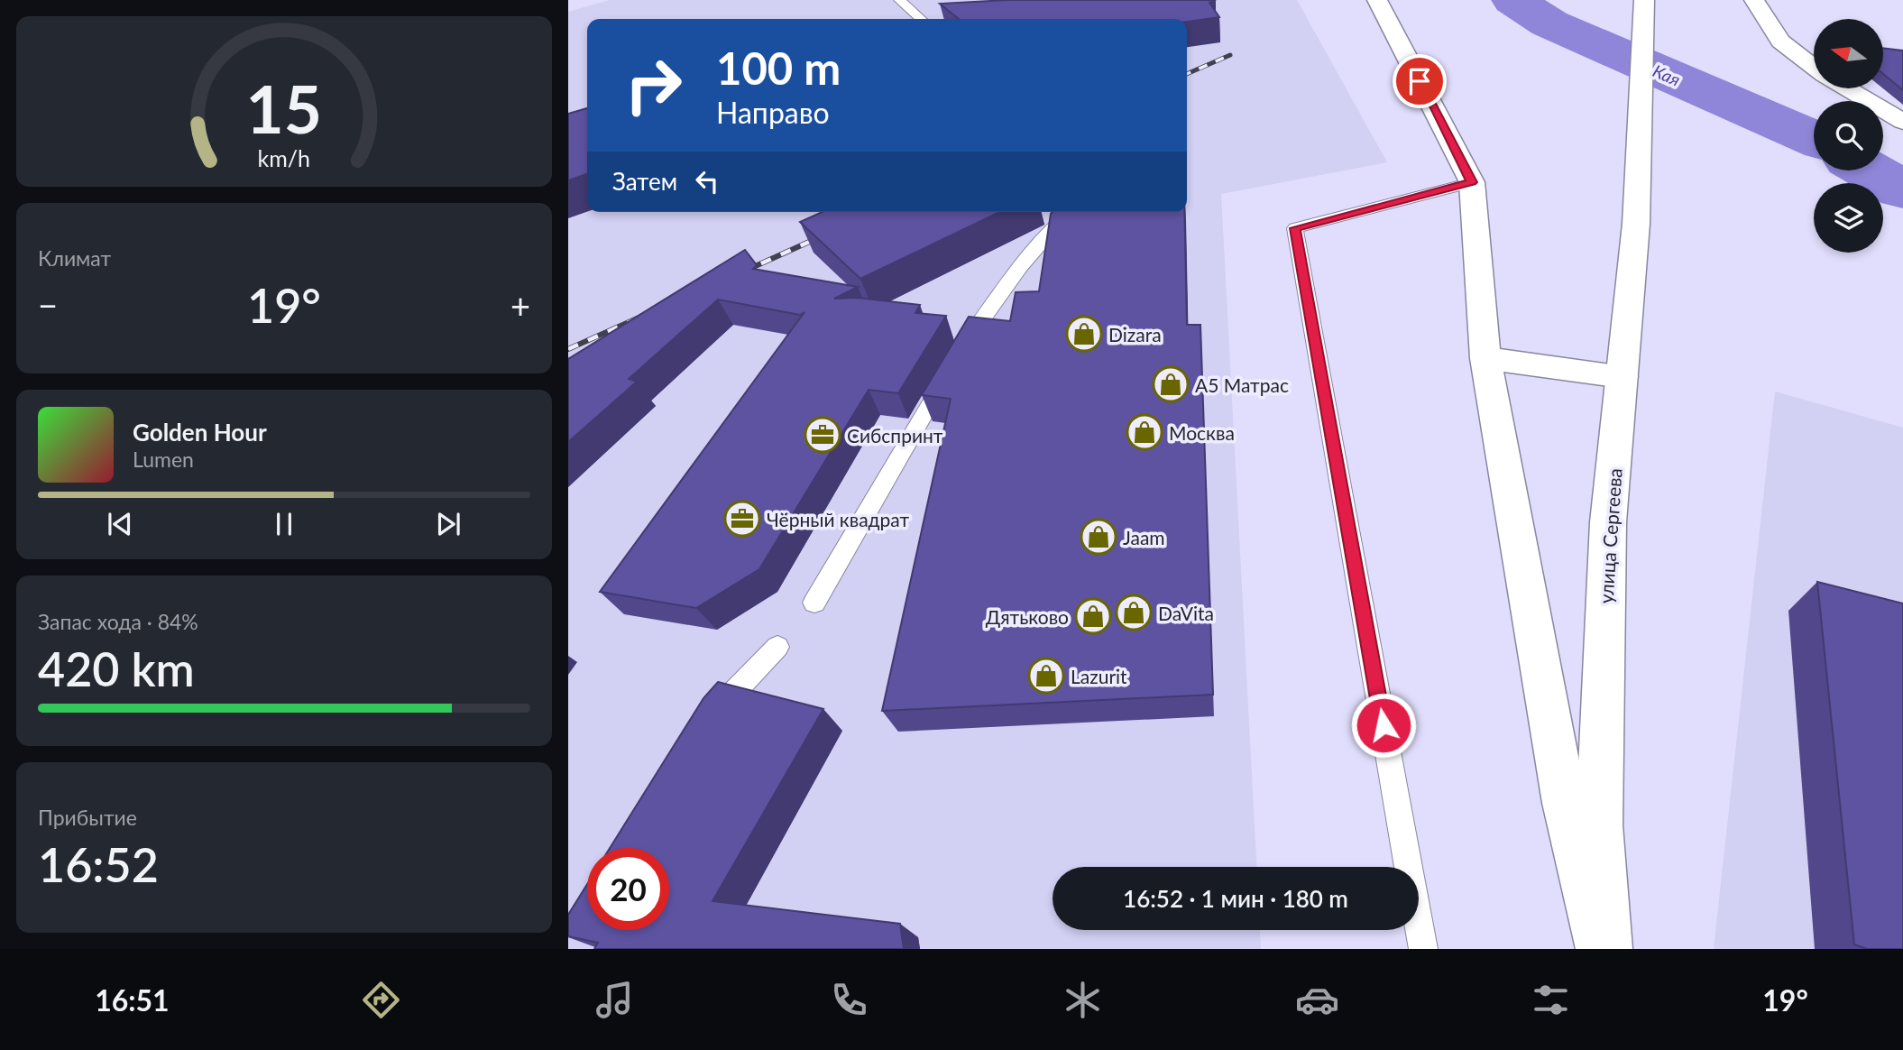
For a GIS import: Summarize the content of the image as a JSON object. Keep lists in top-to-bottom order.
{
  "streets": {
    "street": ["улица Сергеева"]
  },
  "water": ["Кая"],
  "places": {
    "shop": [
      "Dizara",
      "А5 Матрас",
      "Москва",
      "Jaam",
      "DaVita",
      "Дятьково",
      "Lazurit"
    ],
    "office": ["Сибспринт", "Чёрный квадрат"]
  },
  "north": "left",
  "page": {
    "turn": ["100 m", "Направо"],
    "then": "Затем",
    "tile": [
      "Климат",
      ["Запас хода · 84%", "420 km"],
      ["Прибытие", "16:52"]
    ],
    "heat": ["−", "19°", "+"],
    "song": ["Golden Hour", "Lumen"],
    "limit": "20",
    "trip": "16:52 · 1 мин · 180 m",
    "tabs": ["16:51", "19°"],
    "gauge": ["15", "km/h"]
  }
}
